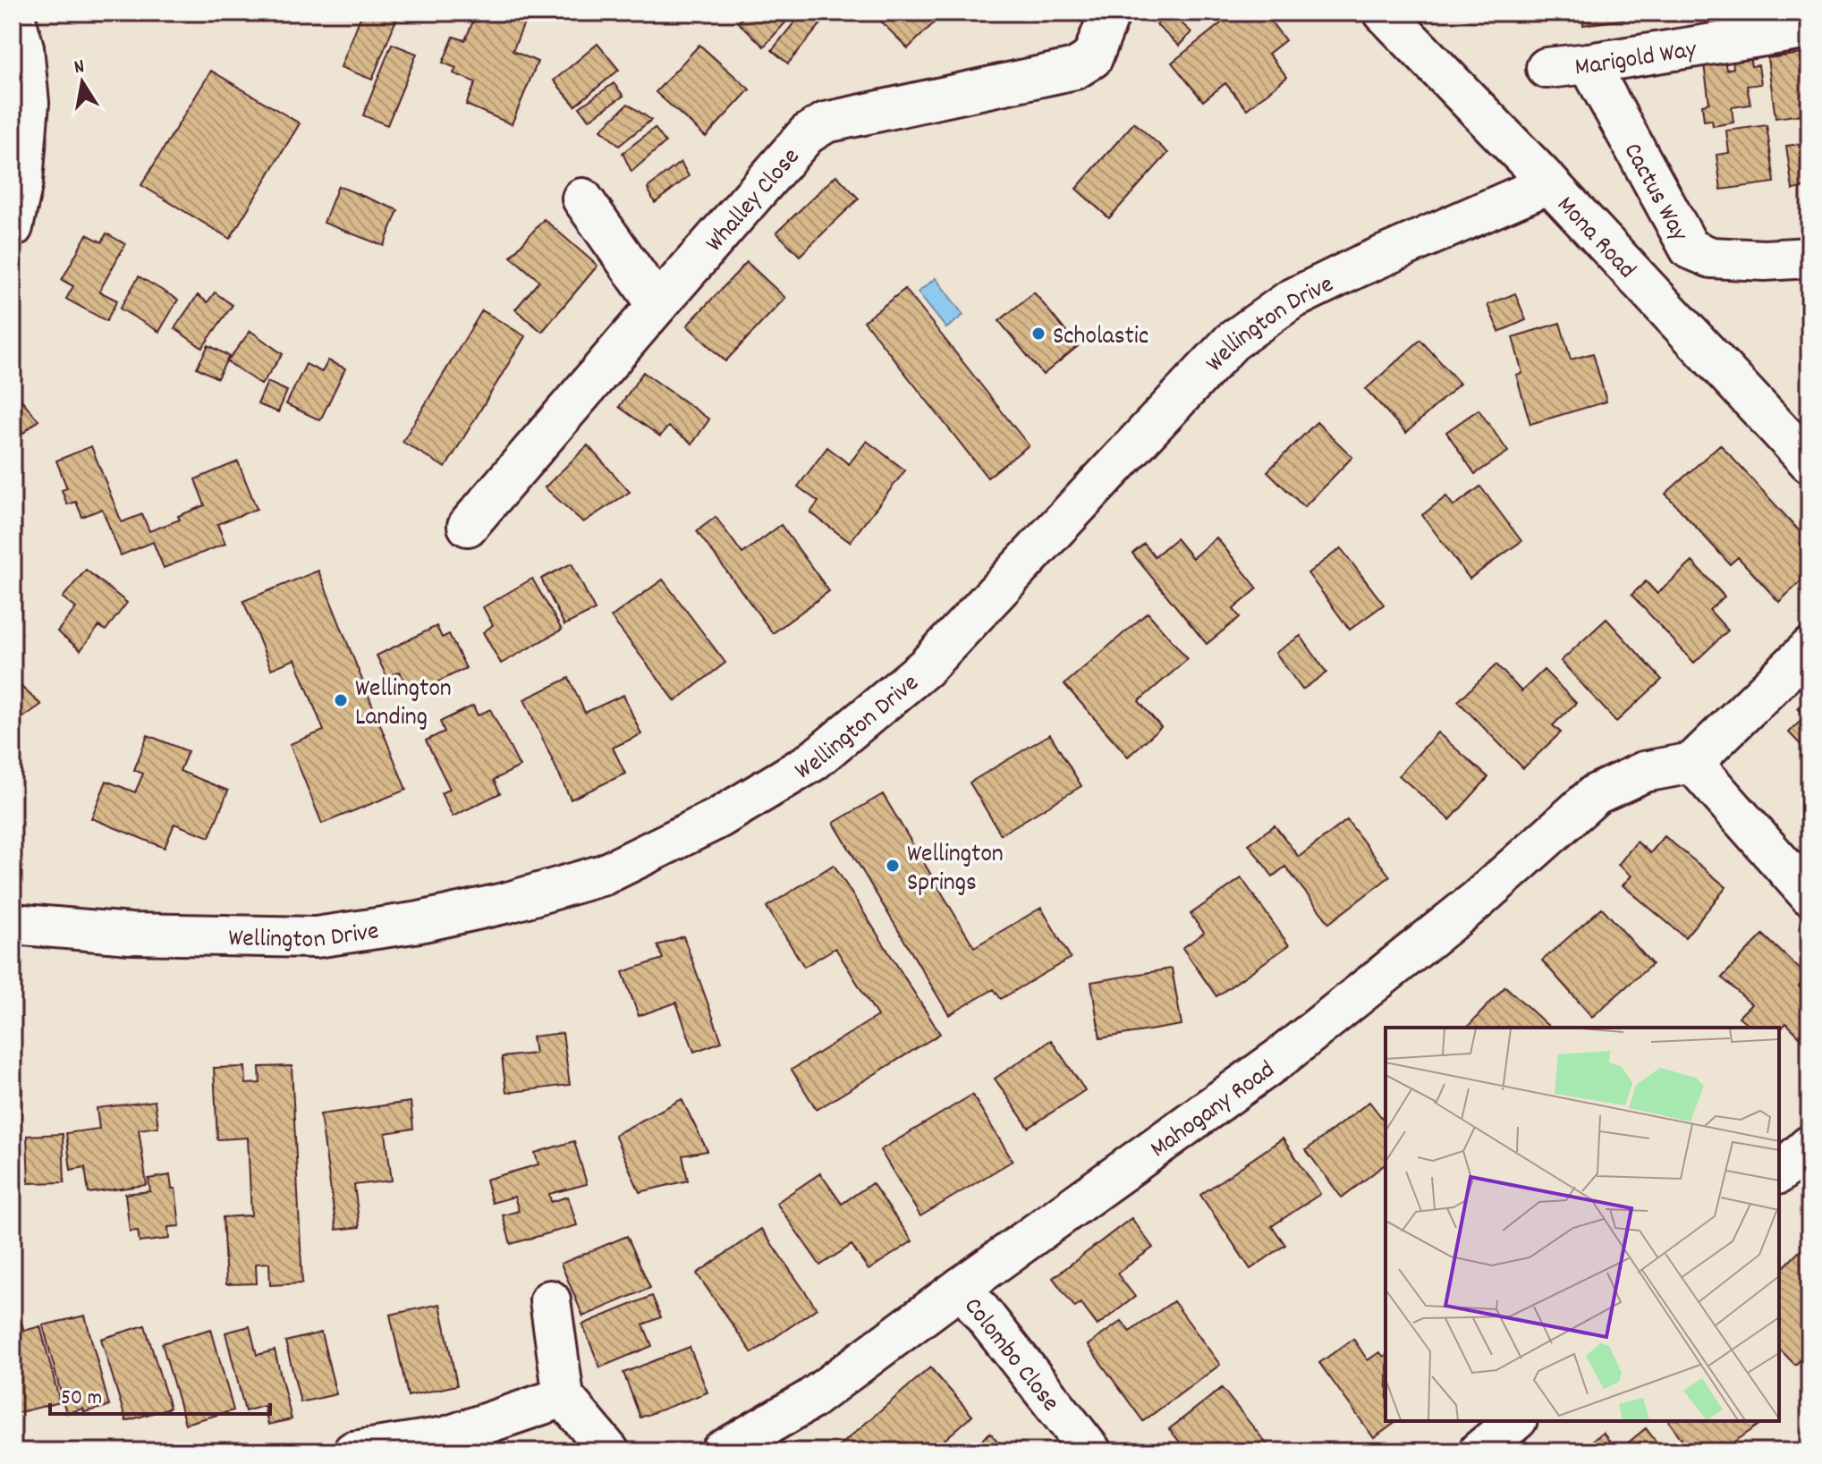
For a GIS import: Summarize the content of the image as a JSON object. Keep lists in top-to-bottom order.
{
  "streets": {
    "street": [
      "Marigold Way",
      "Cactus Way",
      "Whalley Close",
      "Mona Road",
      "Wellington Drive",
      "Mahogany Road",
      "Colombo Close"
    ]
  },
  "crossings": [
    ["Marigold Way", "Cactus Way"],
    ["Mona Road", "Wellington Drive"],
    ["Mahogany Road", "Colombo Close"]
  ],
  "places": ["Scholastic", "Wellington Landing", "Wellington Springs"],
  "scale_bar": "50 m",
  "north": "top"
}
